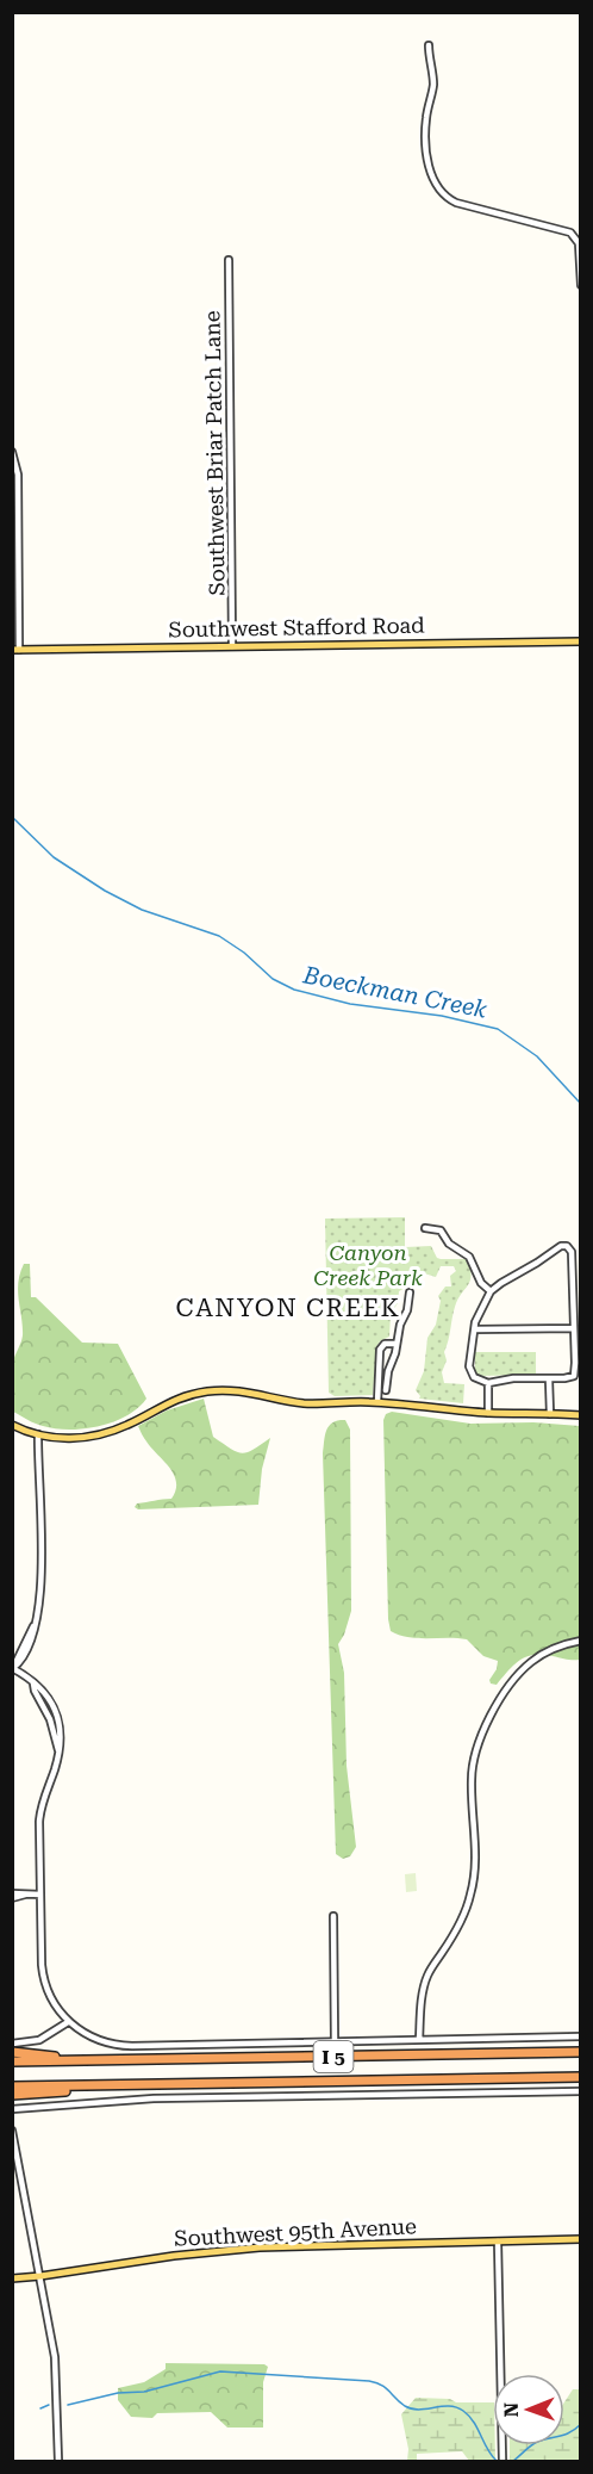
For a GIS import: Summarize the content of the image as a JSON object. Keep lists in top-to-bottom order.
{
  "streets": {
    "highway": ["I 5"],
    "main road": ["Southwest Stafford Road", "Southwest 95th Avenue"],
    "street": ["Southwest Briar Patch Lane"]
  },
  "crossings": [
    ["Southwest Briar Patch Lane", "Southwest Stafford Road"]
  ],
  "districts": ["CANYON CREEK"],
  "water": ["Boeckman Creek"],
  "parks": ["Canyon Creek Park"],
  "north": "left"
}
